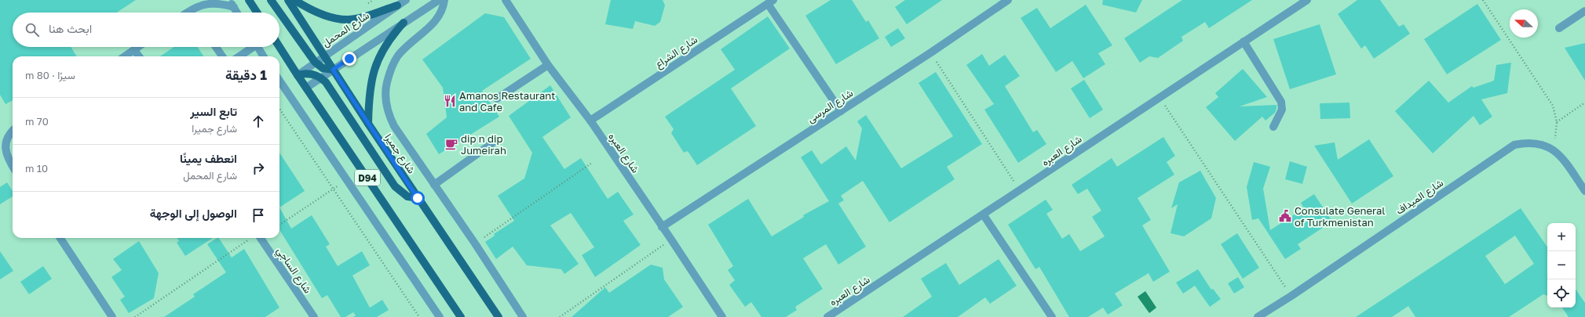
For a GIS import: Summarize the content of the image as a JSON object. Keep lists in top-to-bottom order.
{
  "streets": {
    "main road": ["شارع جميرا", "D94"],
    "street": [
      "شارع المحمل",
      "شارع الشراع",
      "شارع المرسى",
      "شارع العبره",
      "شارع الميداف",
      "شارع الساجي"
    ]
  },
  "crossings": [
    ["شارع المحمل", "شارع جميرا"],
    ["شارع المحمل", "D94"],
    ["شارع الشراع", "شارع العبره"],
    ["شارع المرسى", "شارع العبره"]
  ],
  "places": {
    "restaurant": ["Amanos Restaurant and Cafe"],
    "cafe": ["dip n dip Jumeirah"],
    "public building": ["Consulate General of Turkmenistan"]
  },
  "north": "left",
  "page": {
    "search": "ابحث هنا",
    "heading": ["1 دقيقة", "سيرًا · 80 m"],
    "list": [
      ["تابع السير", "شارع جميرا", "70 m"],
      ["انعطف يمينًا", "شارع المحمل", "10 m"],
      "الوصول إلى الوجهة"
    ],
    "map_buttons": ["+", "−"]
  }
}
